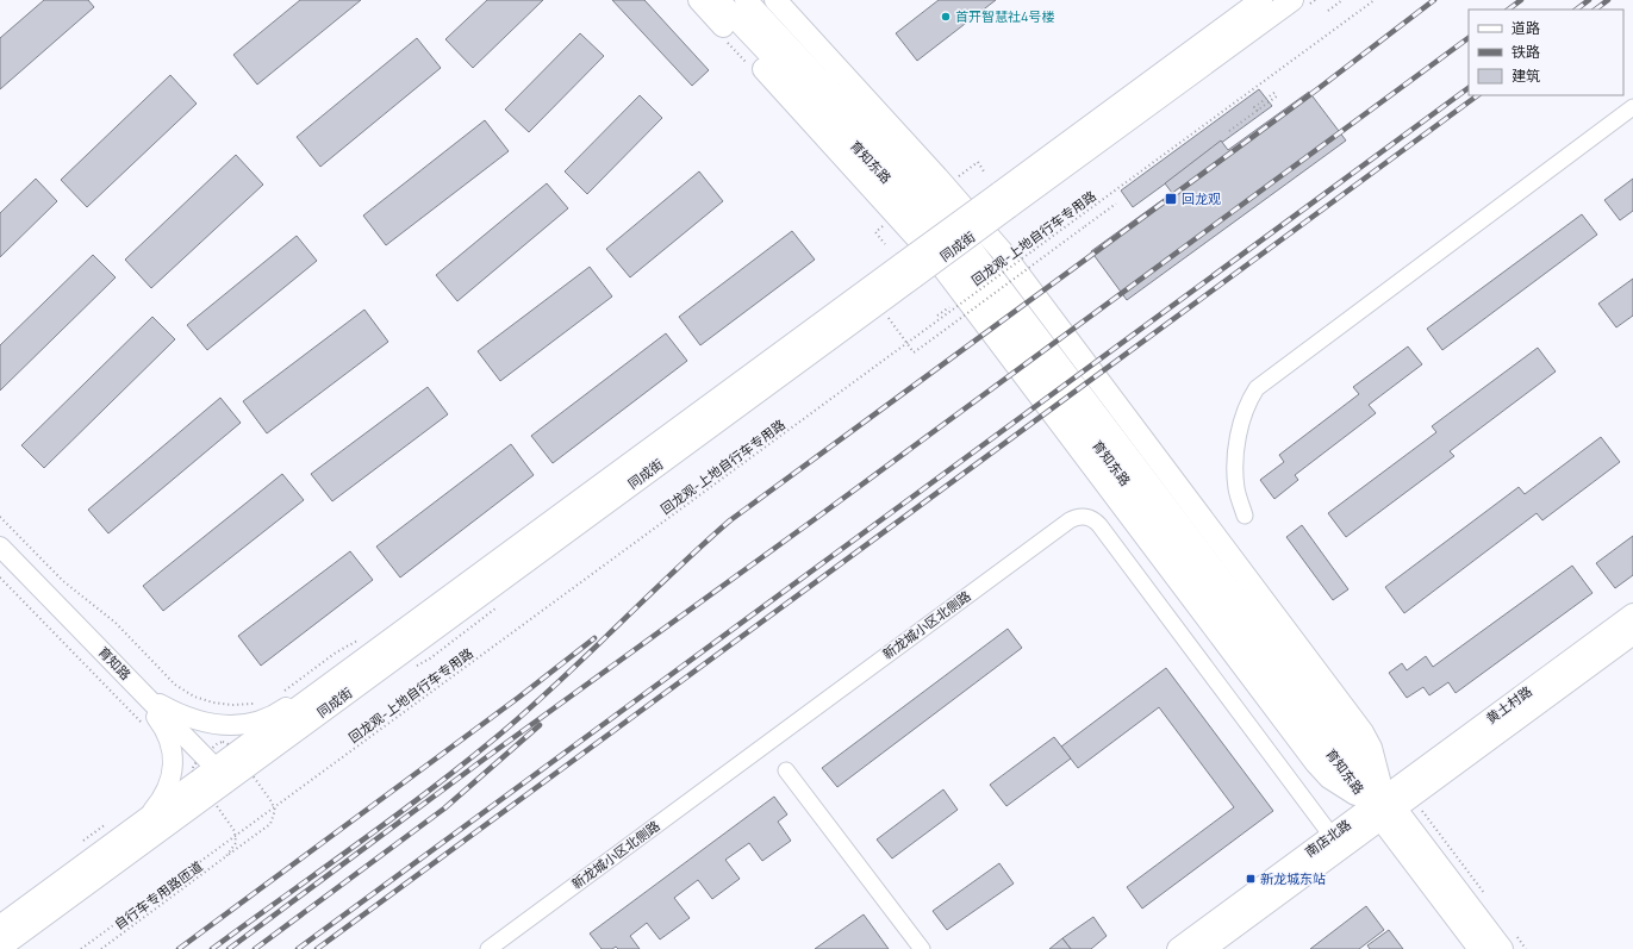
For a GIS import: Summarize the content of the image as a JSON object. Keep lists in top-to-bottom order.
{
  "streets": {
    "main road": [
      "育知东路",
      "同成街",
      "黄土村路",
      "南店北路"
    ],
    "street": ["新龙城小区北侧路", "育知路"],
    "path": ["回龙观-上地自行车专用路", "自行车专用路匝道"]
  },
  "crossings": [
    ["育知东路", "黄土村路"],
    ["育知东路", "南店北路"],
    ["同成街", "育知路"],
    ["新龙城小区北侧路", "南店北路"],
    ["黄土村路", "南店北路"]
  ],
  "places": {
    "other": ["首开智慧社4号楼"],
    "transit": ["回龙观", "新龙城东站"]
  },
  "legend": ["道路", "铁路", "建筑"]
}
